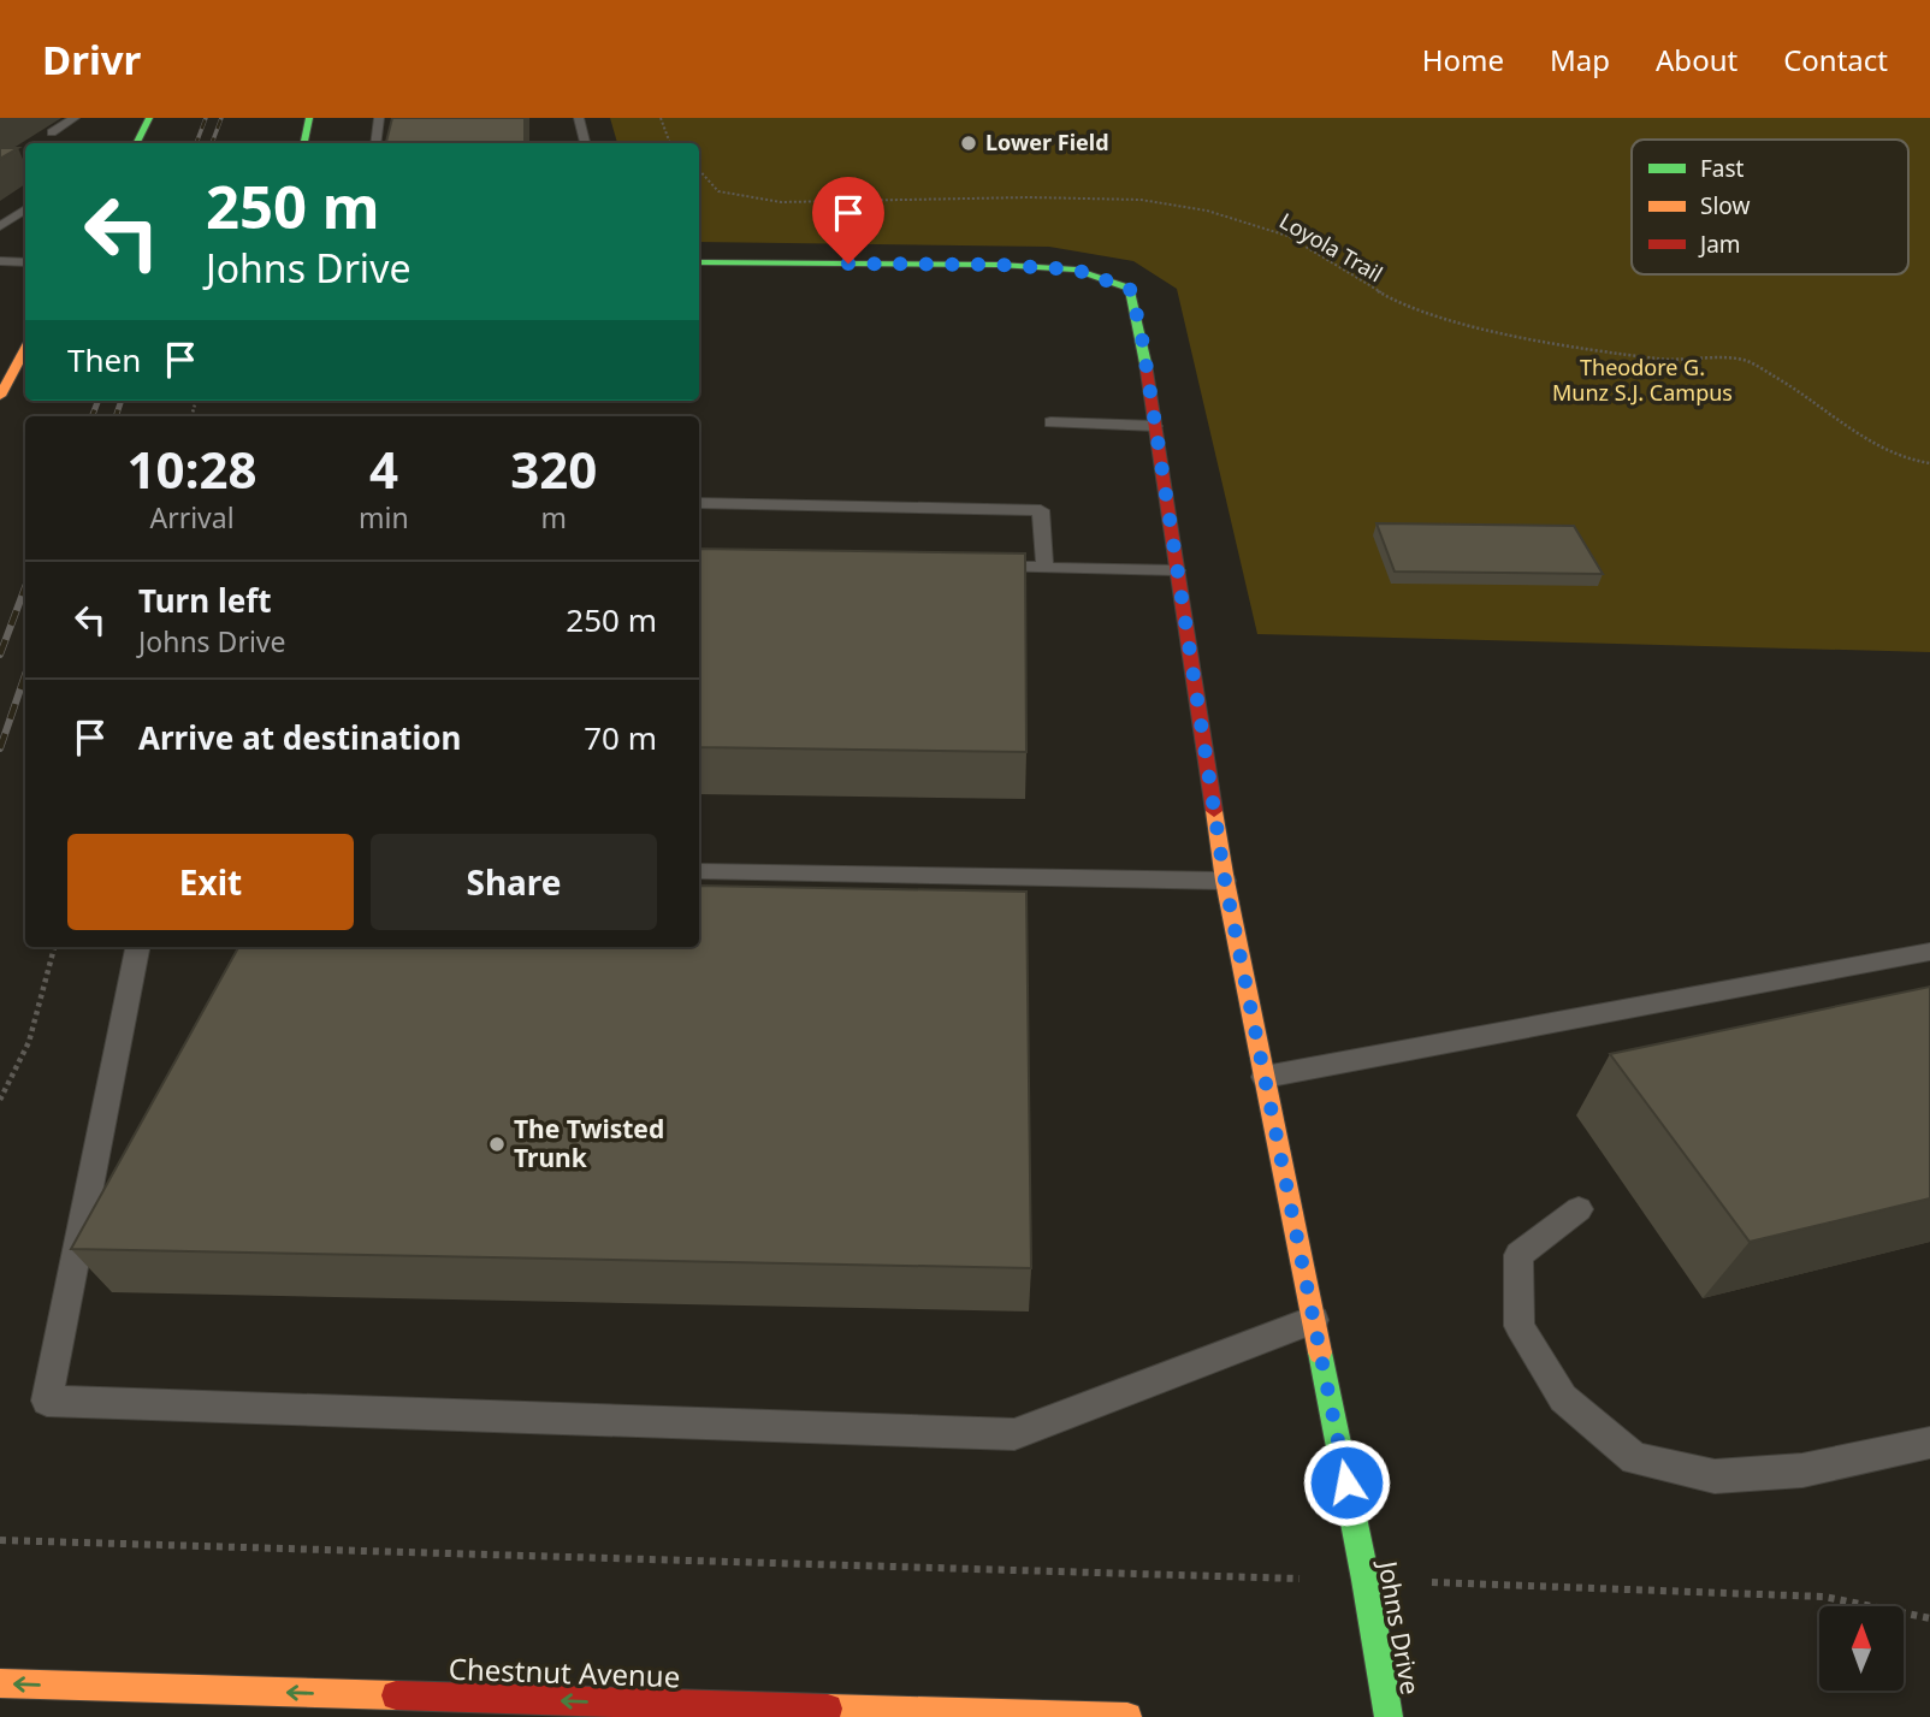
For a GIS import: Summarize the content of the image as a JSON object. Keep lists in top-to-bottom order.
{
  "streets": {
    "street": ["Johns Drive", "Chestnut Avenue"],
    "path": ["Loyola Trail"]
  },
  "one_way": ["Chestnut Avenue"],
  "parks": ["Theodore G. Munz S.J. Campus"],
  "places": ["Lower Field", "The Twisted Trunk"],
  "legend": ["Fast", "Slow", "Jam"],
  "north": "top",
  "page": {
    "header": "Drivr",
    "nav": [
      "Home",
      "Map",
      "About",
      "Contact"
    ],
    "turn": ["250 m", "Johns Drive"],
    "then": "Then",
    "eta": [
      "10:28",
      "Arrival",
      "4",
      "min",
      "320",
      "m"
    ],
    "list": [
      {
        "name": "Turn left",
        "note": "Johns Drive",
        "value": "250 m"
      },
      {
        "name": "Arrive at destination",
        "value": "70 m"
      }
    ],
    "buttons": ["Exit", "Share"]
  }
}
